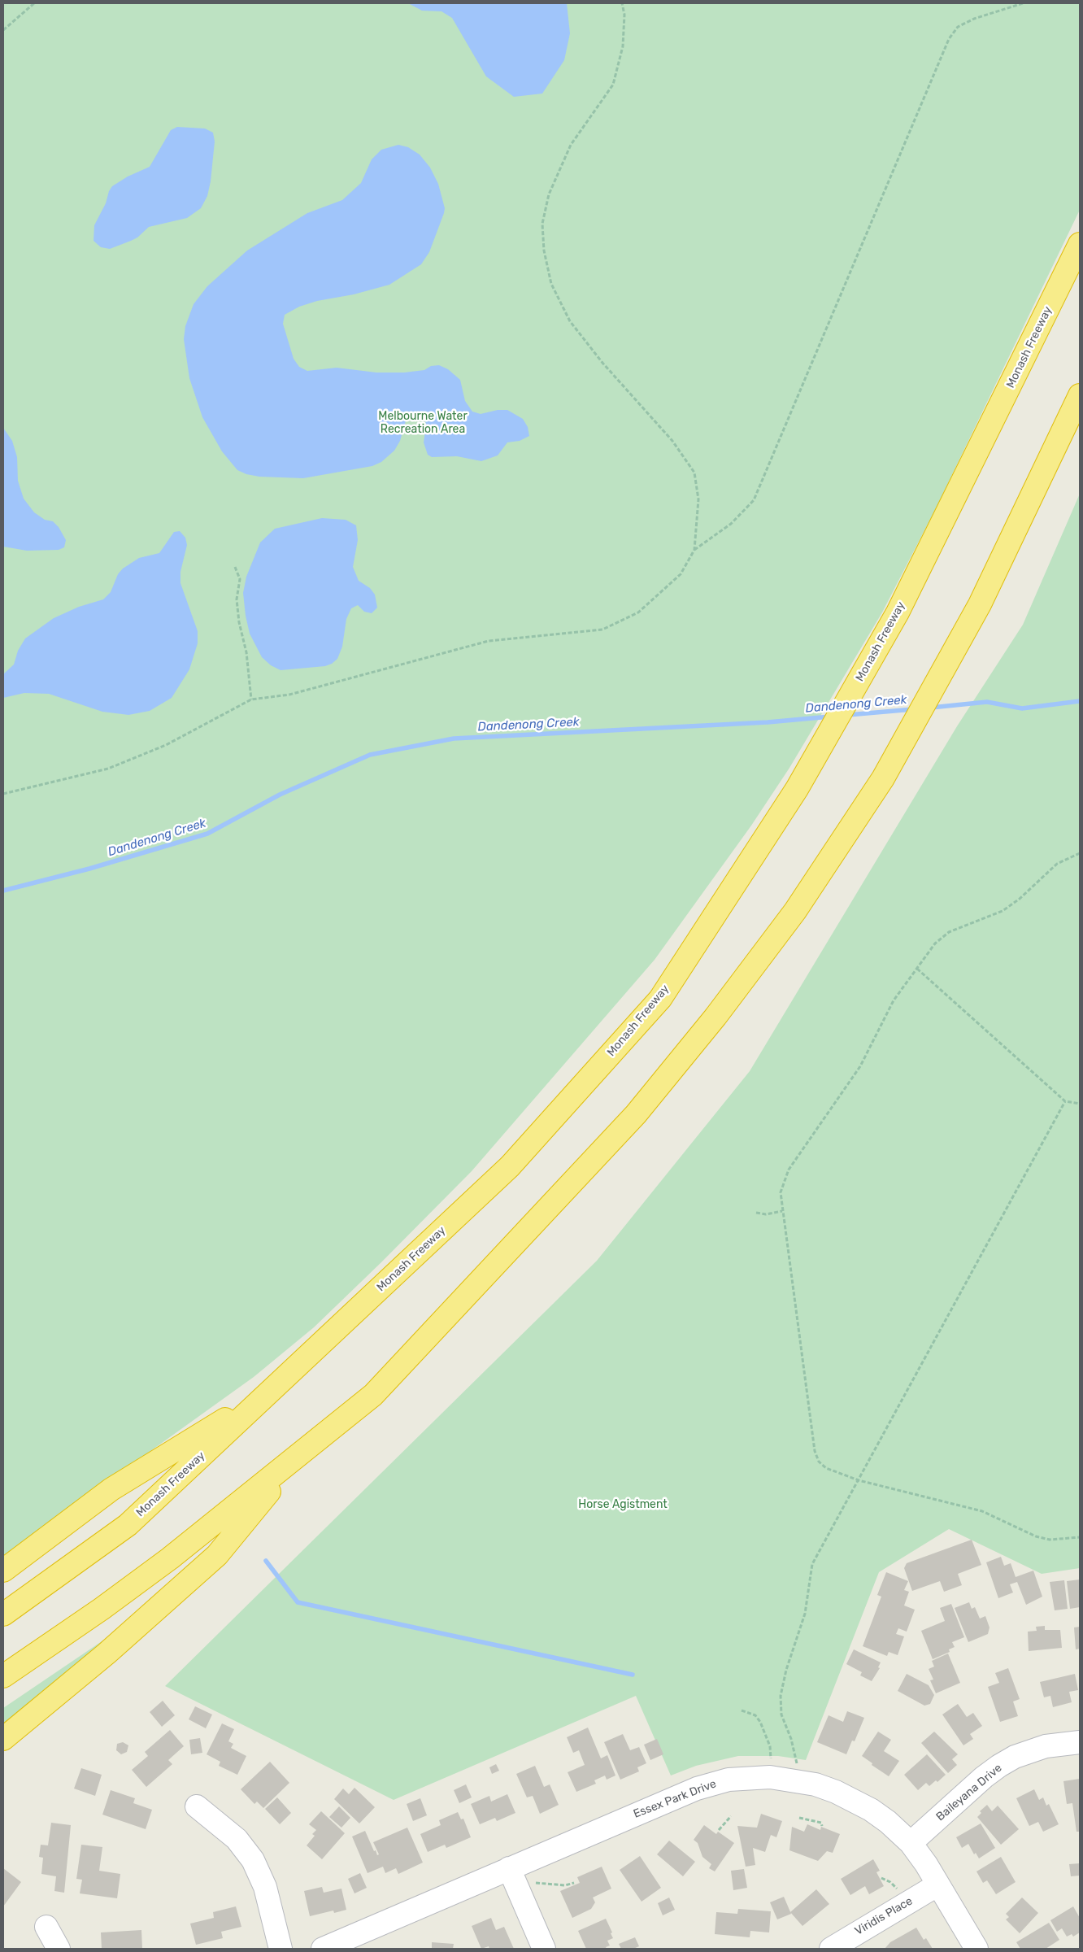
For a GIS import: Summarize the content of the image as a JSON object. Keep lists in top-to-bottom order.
{
  "streets": {
    "highway": ["Monash Freeway"],
    "street": ["Baileyana Drive", "Essex Park Drive", "Viridis Place"]
  },
  "crossings": [
    ["Baileyana Drive", "Essex Park Drive"],
    ["Essex Park Drive", "Viridis Place"]
  ],
  "water": ["Dandenong Creek"],
  "parks": ["Melbourne Water Recreation Area", "Horse Agistment"]
}
